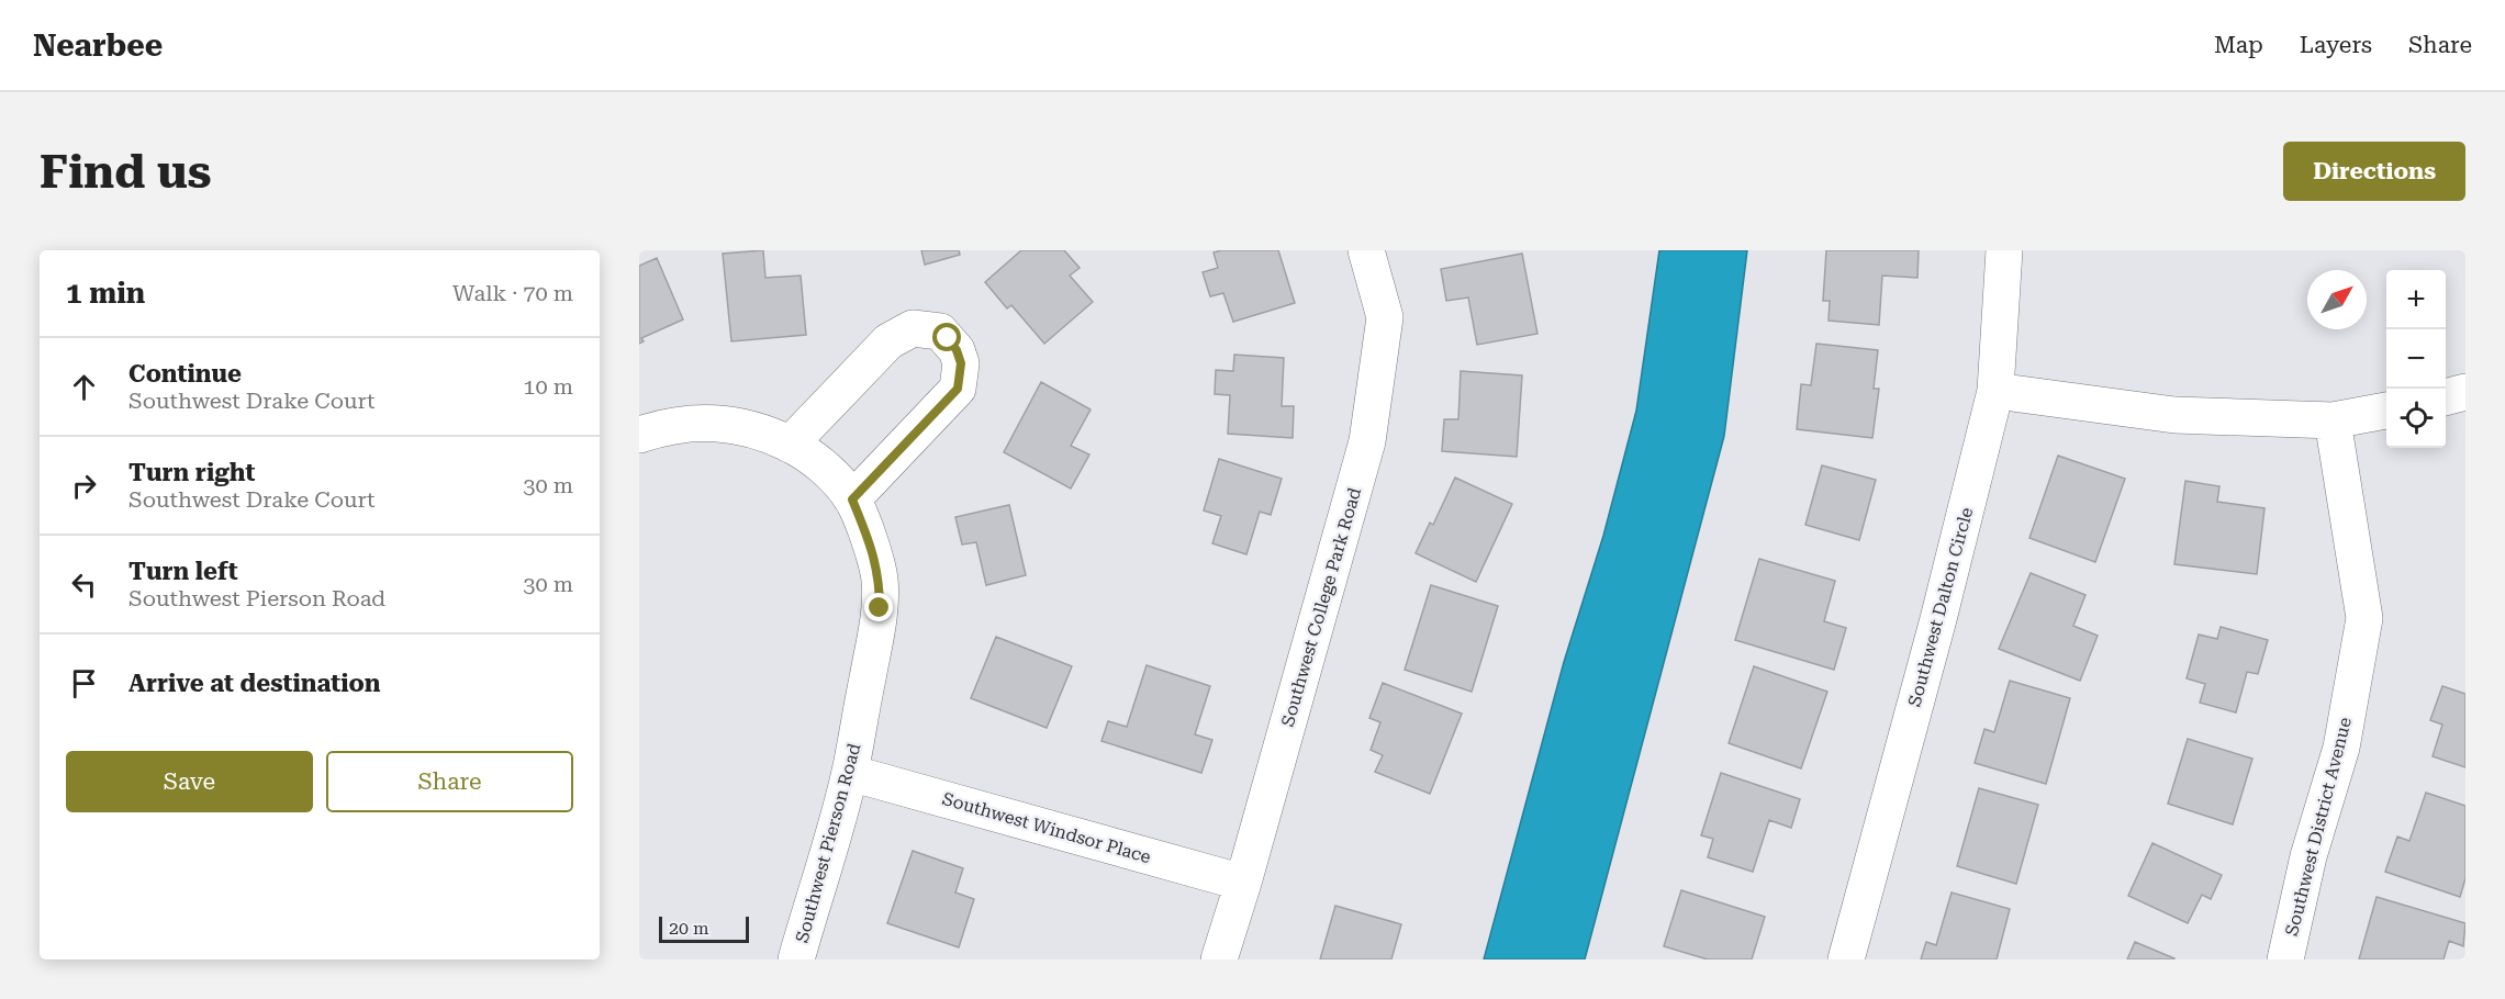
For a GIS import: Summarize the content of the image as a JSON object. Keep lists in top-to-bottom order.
{
  "streets": {
    "street": [
      "Southwest College Park Road",
      "Southwest Dalton Circle",
      "Southwest District Avenue",
      "Southwest Windsor Place",
      "Southwest Pierson Road"
    ]
  },
  "crossings": [
    ["Southwest College Park Road", "Southwest Windsor Place"],
    ["Southwest Windsor Place", "Southwest Pierson Road"]
  ],
  "scale_bar": "20 m",
  "north": "top right",
  "page": {
    "header": "Nearbee",
    "nav": ["Map", "Layers", "Share"],
    "buttons": [
      "Directions",
      ["Save", "Share"]
    ],
    "title": "Find us",
    "heading": ["1 min", "Walk · 70 m"],
    "map_buttons": ["+", "−"],
    "list": [
      ["Continue", "Southwest Drake Court", "10 m"],
      ["Turn right", "Southwest Drake Court", "30 m"],
      ["Turn left", "Southwest Pierson Road", "30 m"],
      "Arrive at destination"
    ],
    "scale": "20 m"
  }
}
